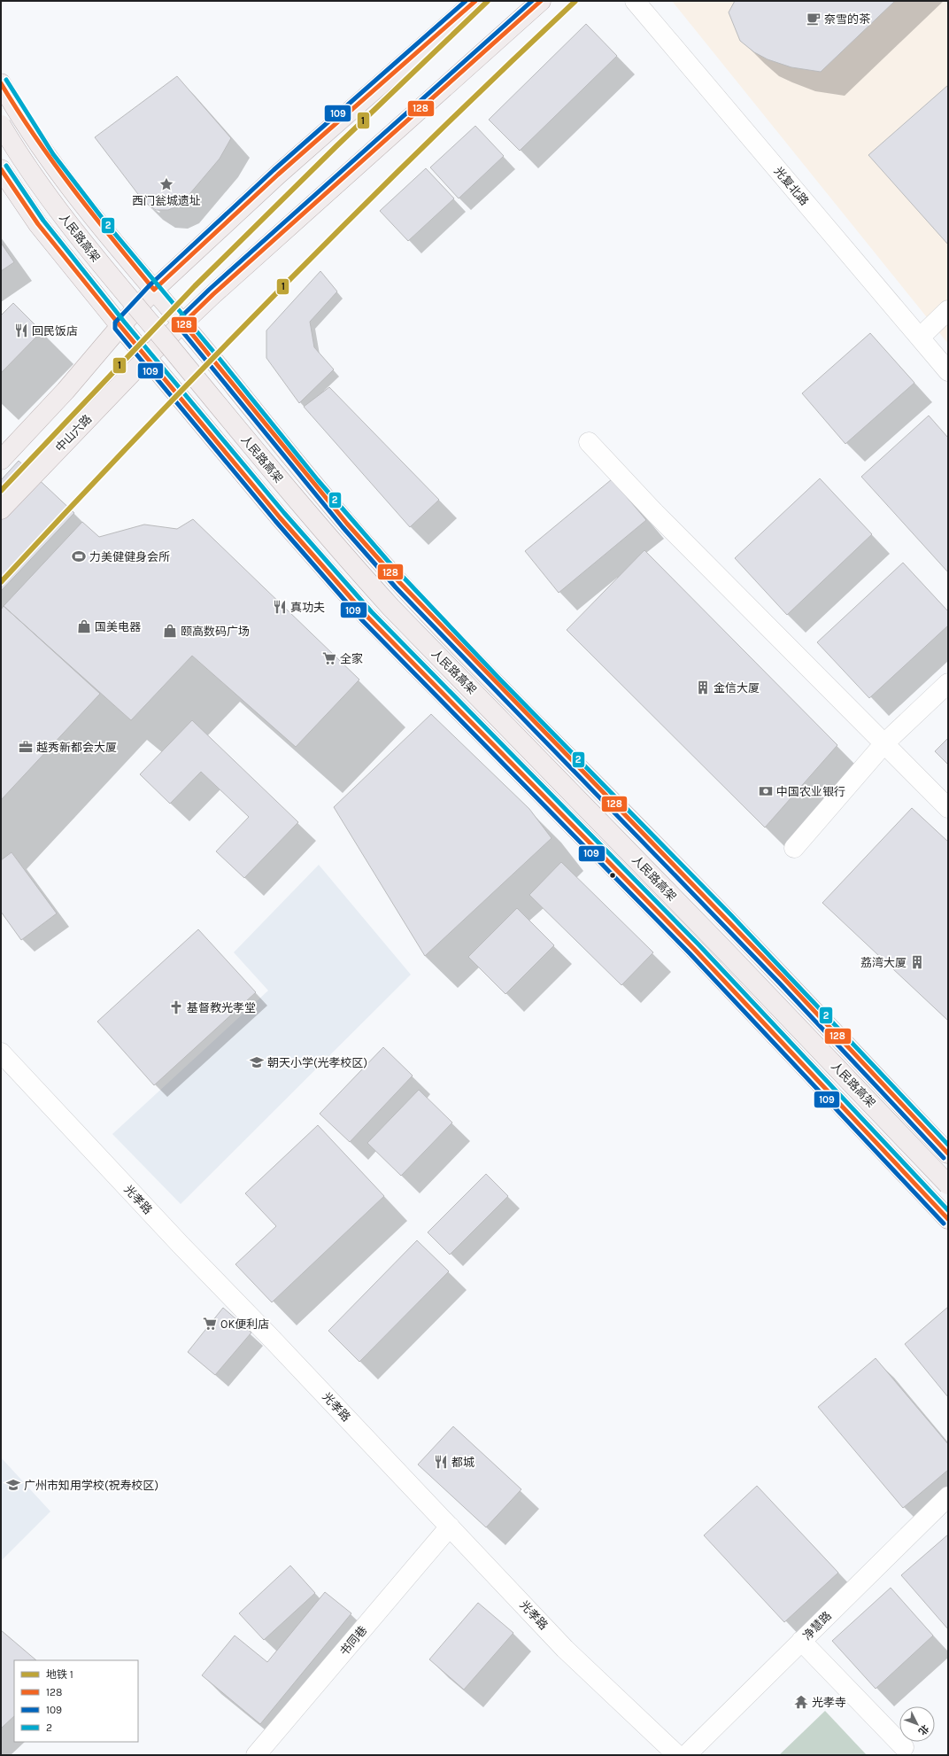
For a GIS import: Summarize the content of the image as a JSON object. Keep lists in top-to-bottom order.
{
  "streets": {
    "main road": ["人民路高架", "中山六路"],
    "street": [
      "光复北路",
      "光孝路",
      "净慧路",
      "书同巷"
    ]
  },
  "crossings": [
    ["光孝路", "书同巷"]
  ],
  "places": {
    "cafe": ["奈雪的茶"],
    "place": ["西门瓮城遗址"],
    "restaurant": ["回民饭店", "真功夫", "都城"],
    "sports": ["力美健健身会所"],
    "shop": ["国美电器", "颐高数码广场"],
    "supermarket": ["全家", "OK便利店"],
    "building": ["金信大厦", "荔湾大厦"],
    "office": ["越秀新都会大厦"],
    "bank": ["中国农业银行"],
    "church": ["基督教光孝堂"],
    "school or university": ["朝天小学(光孝校区)", "广州市知用学校(祝寿校区)"],
    "temple": ["光孝寺"]
  },
  "lines": [
    "metro line 1",
    "transit line 128",
    "transit line 109",
    "transit line 2"
  ],
  "legend": [
    "地铁 1",
    "128",
    "109",
    "2"
  ],
  "north": "bottom right"
}
